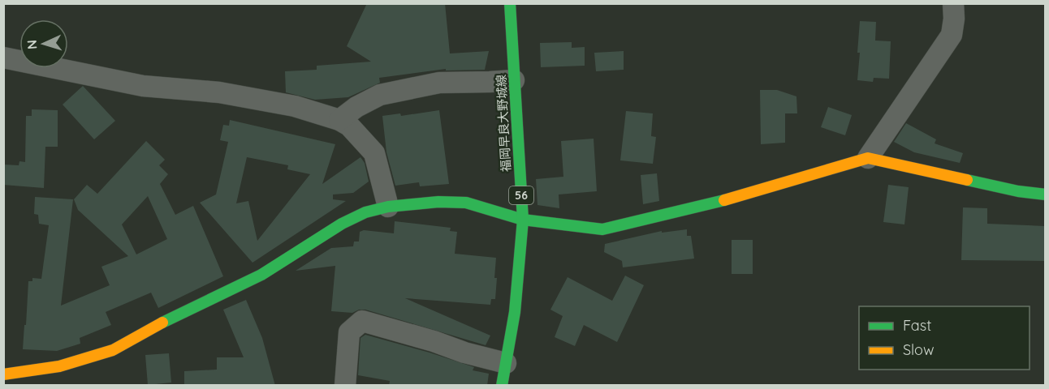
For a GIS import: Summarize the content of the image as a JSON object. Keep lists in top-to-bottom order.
{
  "streets": {
    "street": ["福岡早良大野城線", "56"]
  },
  "legend": ["Fast", "Slow"],
  "north": "left"
}
